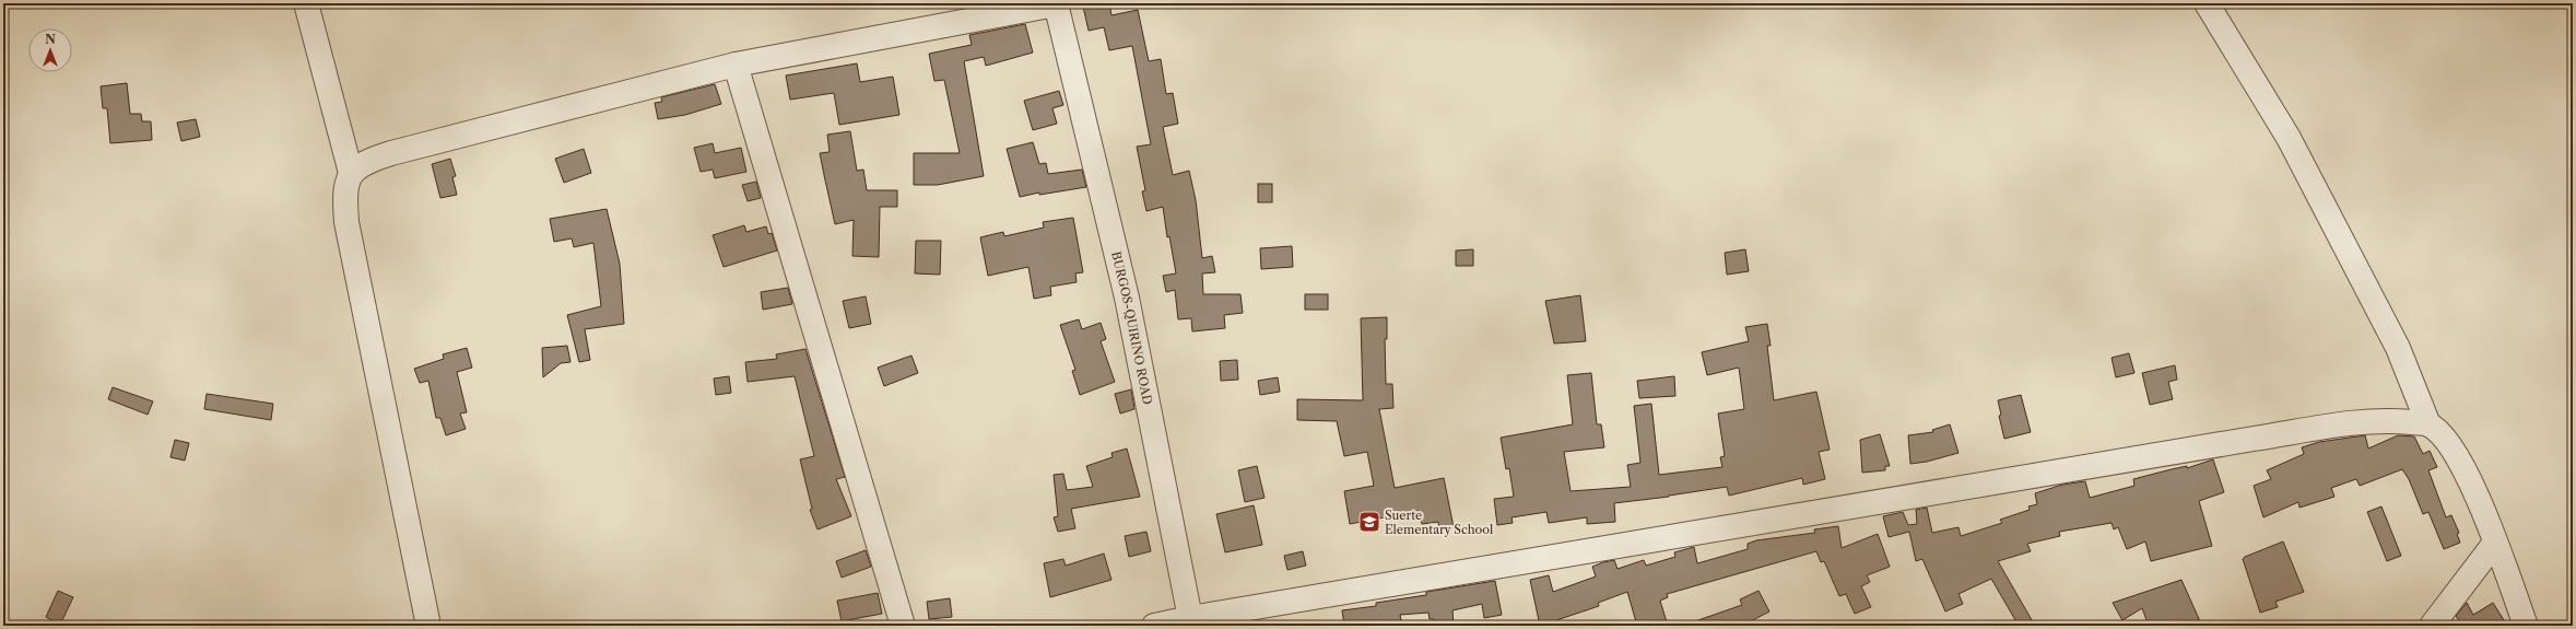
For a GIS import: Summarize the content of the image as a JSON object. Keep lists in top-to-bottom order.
{
  "streets": {
    "street": ["BURGOS-QUIRINO ROAD"]
  },
  "places": {
    "school or university": ["Suerte Elementary School"]
  },
  "north": "top"
}
